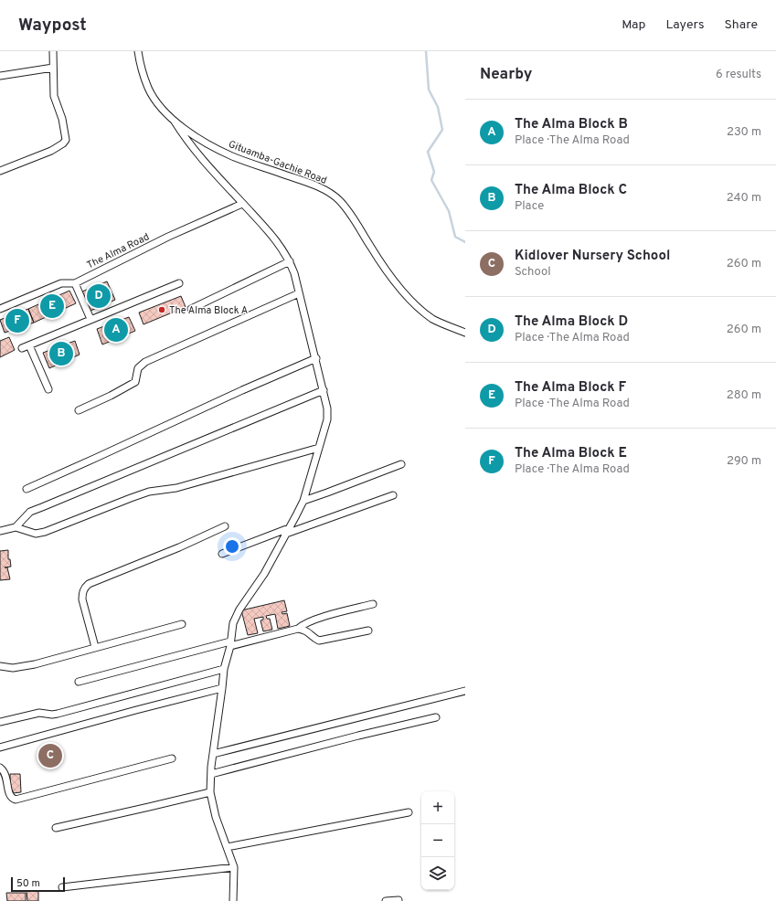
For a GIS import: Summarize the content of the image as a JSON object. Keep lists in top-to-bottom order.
{
  "streets": {
    "street": ["Gituamba-Gachie Road", "The Alma Road"]
  },
  "places": ["The Alma Block A"],
  "scale_bar": "50 m",
  "page": {
    "header": "Waypost",
    "nav": ["Map", "Layers", "Share"],
    "heading": ["Nearby", "6 results"],
    "list": [
      {
        "mark": "A",
        "name": "The Alma Block B",
        "note": "Place · The Alma Road",
        "value": "230 m"
      },
      {
        "mark": "B",
        "name": "The Alma Block C",
        "note": "Place",
        "value": "240 m"
      },
      {
        "mark": "C",
        "name": "Kidlover Nursery School",
        "note": "School",
        "value": "260 m"
      },
      {
        "mark": "D",
        "name": "The Alma Block D",
        "note": "Place · The Alma Road",
        "value": "260 m"
      },
      {
        "mark": "E",
        "name": "The Alma Block F",
        "note": "Place · The Alma Road",
        "value": "280 m"
      },
      {
        "mark": "F",
        "name": "The Alma Block E",
        "note": "Place · The Alma Road",
        "value": "290 m"
      }
    ],
    "pins": [
      "D",
      "E",
      "F",
      "A",
      "B",
      "C"
    ],
    "map_buttons": ["+", "−"],
    "scale": "50 m"
  }
}
